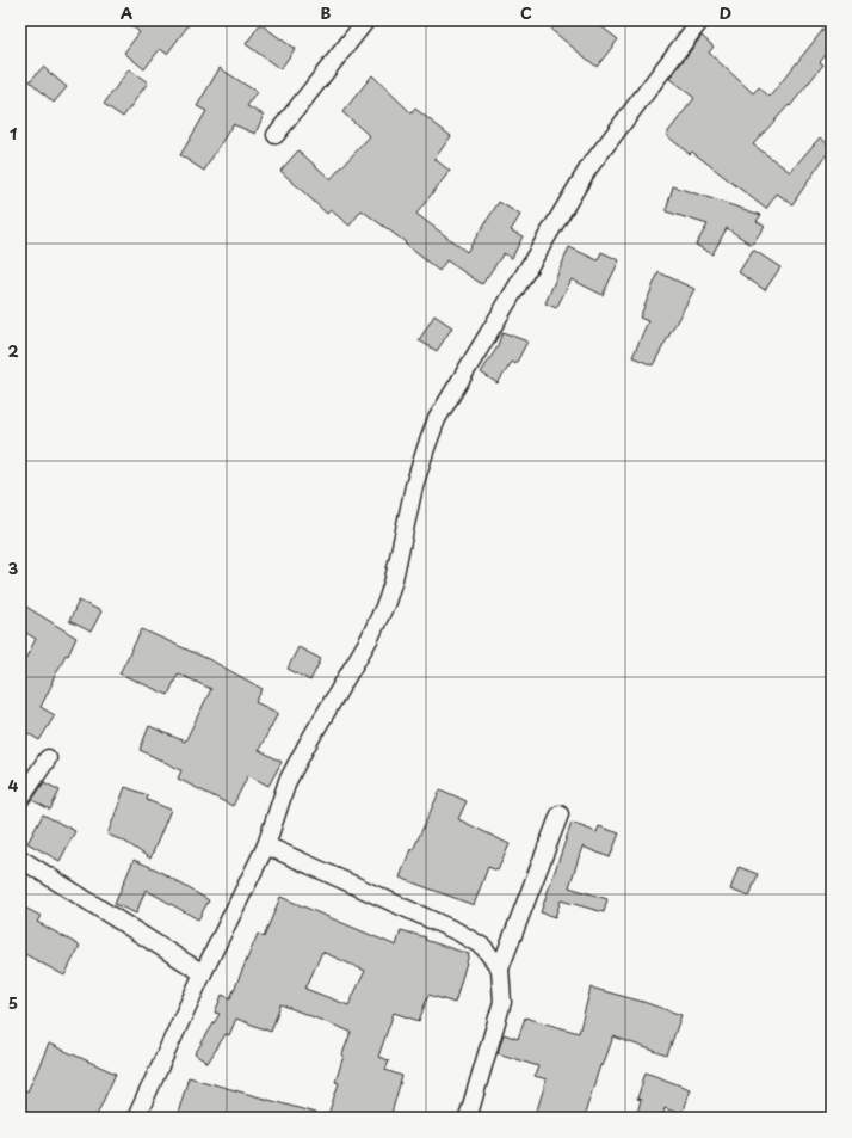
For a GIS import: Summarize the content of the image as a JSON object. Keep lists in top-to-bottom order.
{
  "grid": {
    "columns": [
      "A",
      "B",
      "C",
      "D"
    ],
    "rows": [
      "1",
      "2",
      "3",
      "4",
      "5"
    ]
  }
}
